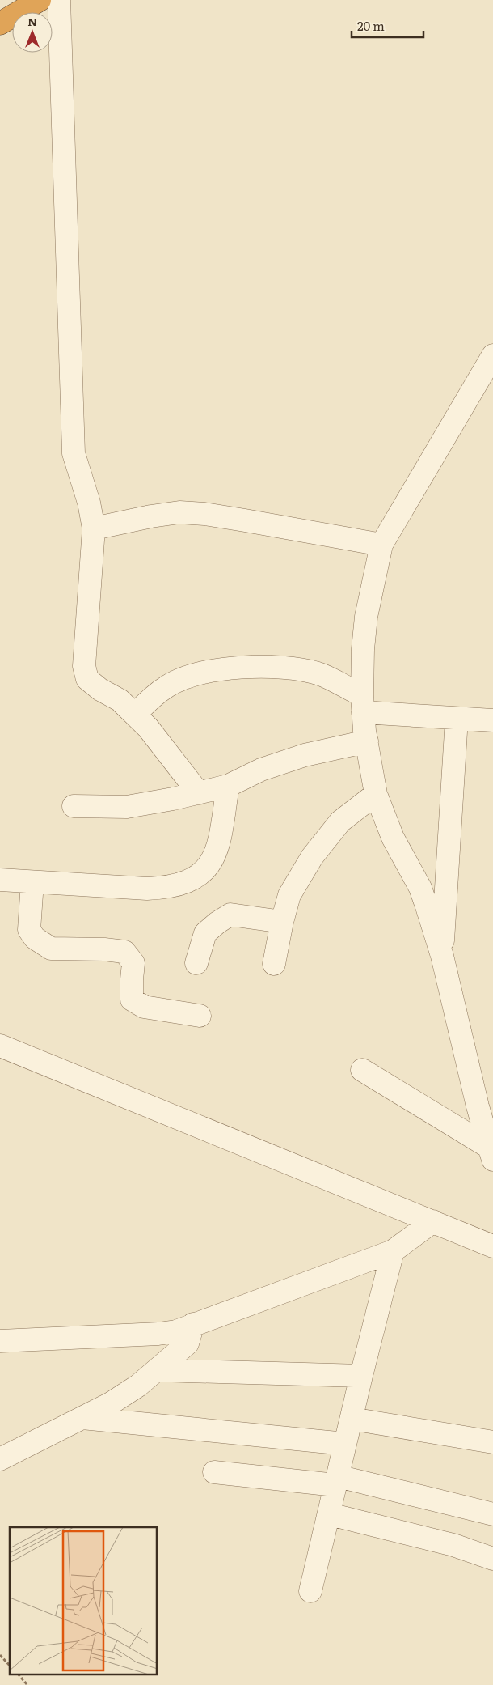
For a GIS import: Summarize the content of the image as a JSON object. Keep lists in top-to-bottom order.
{
  "scale_bar": "20 m",
  "north": "top"
}
